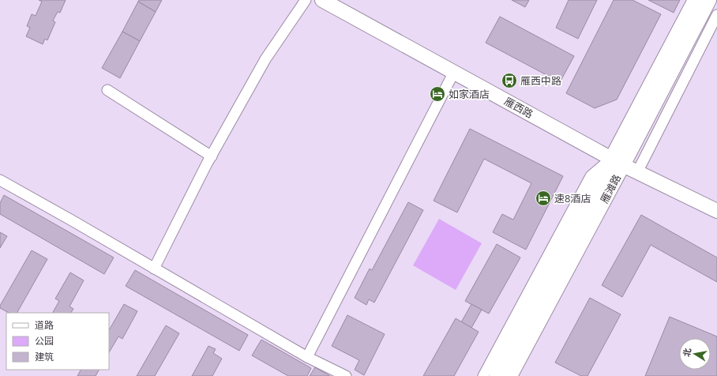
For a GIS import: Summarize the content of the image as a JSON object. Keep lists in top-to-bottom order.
{
  "streets": {
    "main road": ["雁西路", "雁滩路"]
  },
  "crossings": [
    ["雁西路", "雁滩路"]
  ],
  "places": {
    "bus stop": ["雁西中路"],
    "hotel": ["如家酒店", "速8酒店"]
  },
  "legend": ["道路", "公园", "建筑"],
  "north": "left"
}
